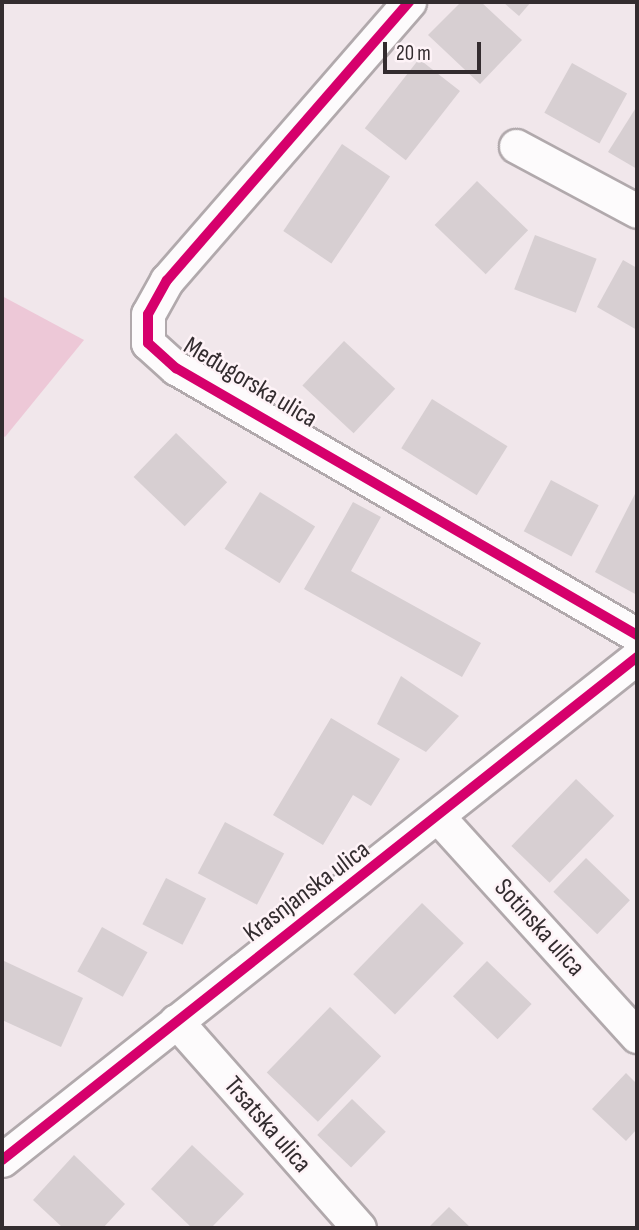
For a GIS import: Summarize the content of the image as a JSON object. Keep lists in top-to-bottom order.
{
  "streets": {
    "street": [
      "Međugorska ulica",
      "Krasnjanska ulica",
      "Sotinska ulica",
      "Trsatska ulica"
    ]
  },
  "crossings": [
    ["Krasnjanska ulica", "Sotinska ulica"],
    ["Krasnjanska ulica", "Trsatska ulica"]
  ],
  "scale_bar": "20 m"
}
